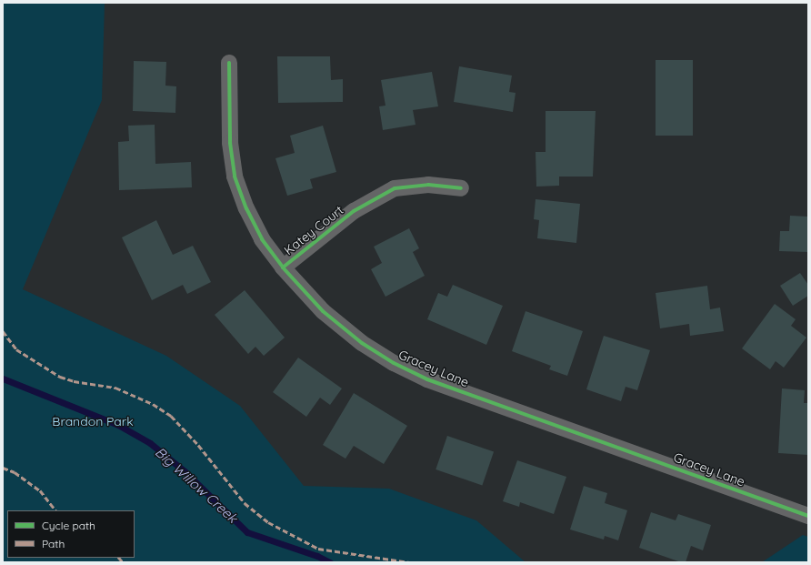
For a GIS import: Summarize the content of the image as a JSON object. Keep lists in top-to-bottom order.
{
  "streets": {
    "street": ["Katey Court", "Gracey Lane"]
  },
  "crossings": [
    ["Katey Court", "Gracey Lane"]
  ],
  "water": ["Big Willow Creek"],
  "parks": ["Brandon Park"],
  "legend": ["Cycle path", "Path"]
}
